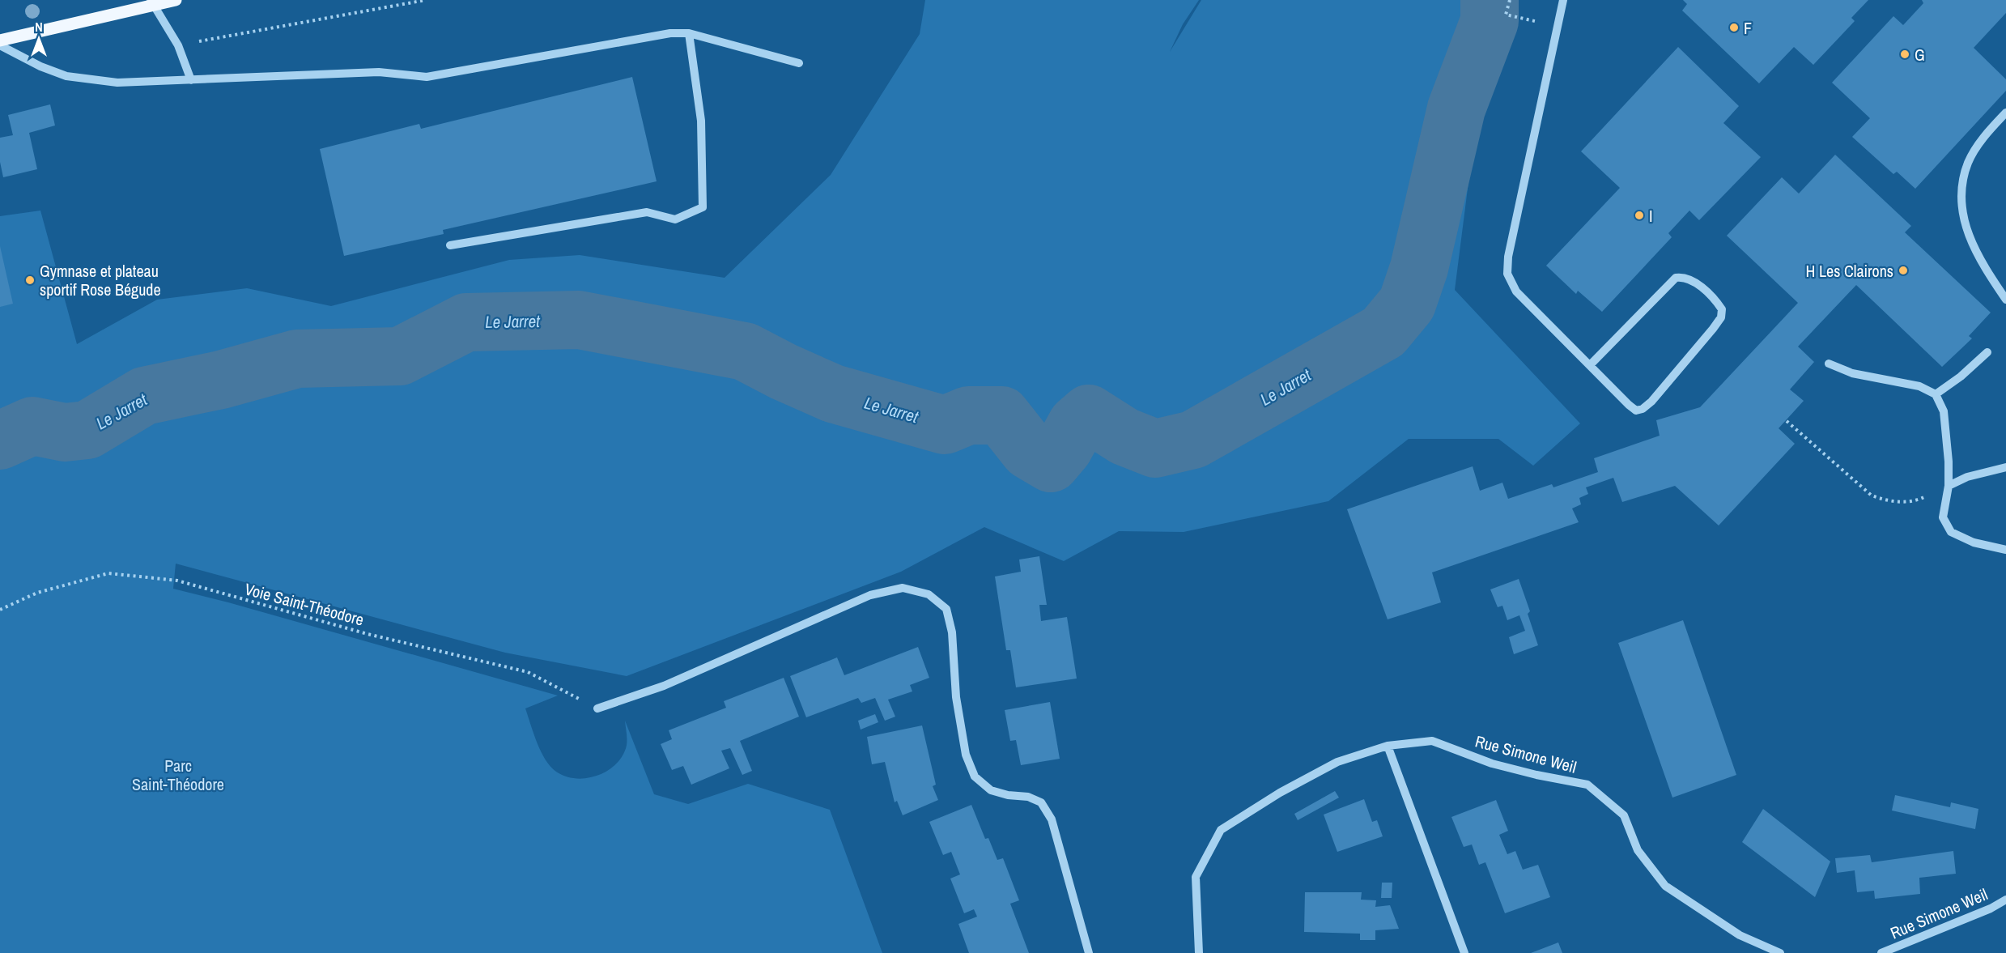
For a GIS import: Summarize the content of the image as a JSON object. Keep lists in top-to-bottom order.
{
  "streets": {
    "street": ["Rue Simone Weil"],
    "path": ["Voie Saint-Théodore"]
  },
  "water": ["Le Jarret"],
  "parks": ["Parc Saint-Théodore"],
  "places": [
    "F",
    "G",
    "I",
    "H Les Clairons",
    "Gymnase et plateau sportif Rose Bégude"
  ],
  "north": "top"
}
